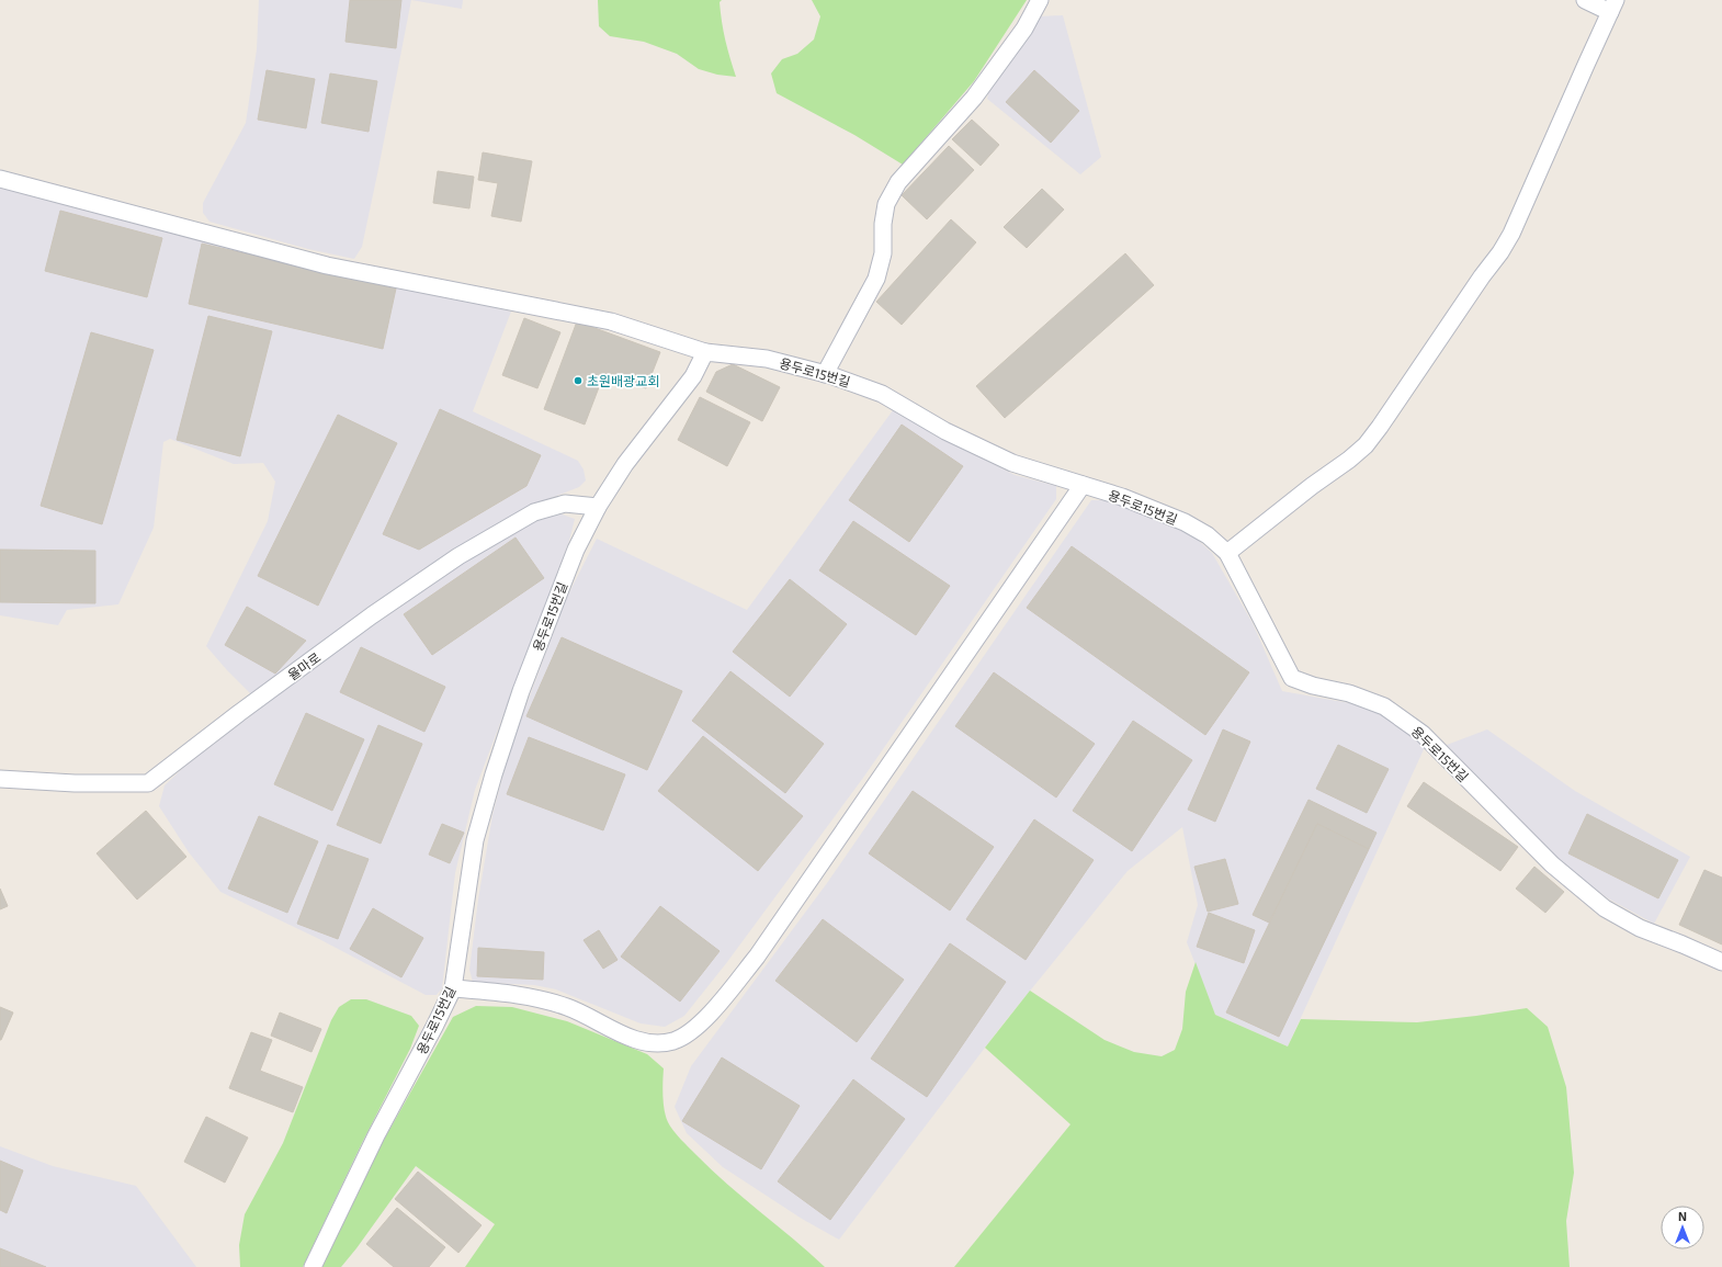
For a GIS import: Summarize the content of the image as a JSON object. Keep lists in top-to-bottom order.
{
  "streets": {
    "lane": ["용두로15번길", "율마로"]
  },
  "crossings": [
    ["용두로15번길", "율마로"]
  ],
  "places": ["초원배광교회"],
  "north": "top"
}
